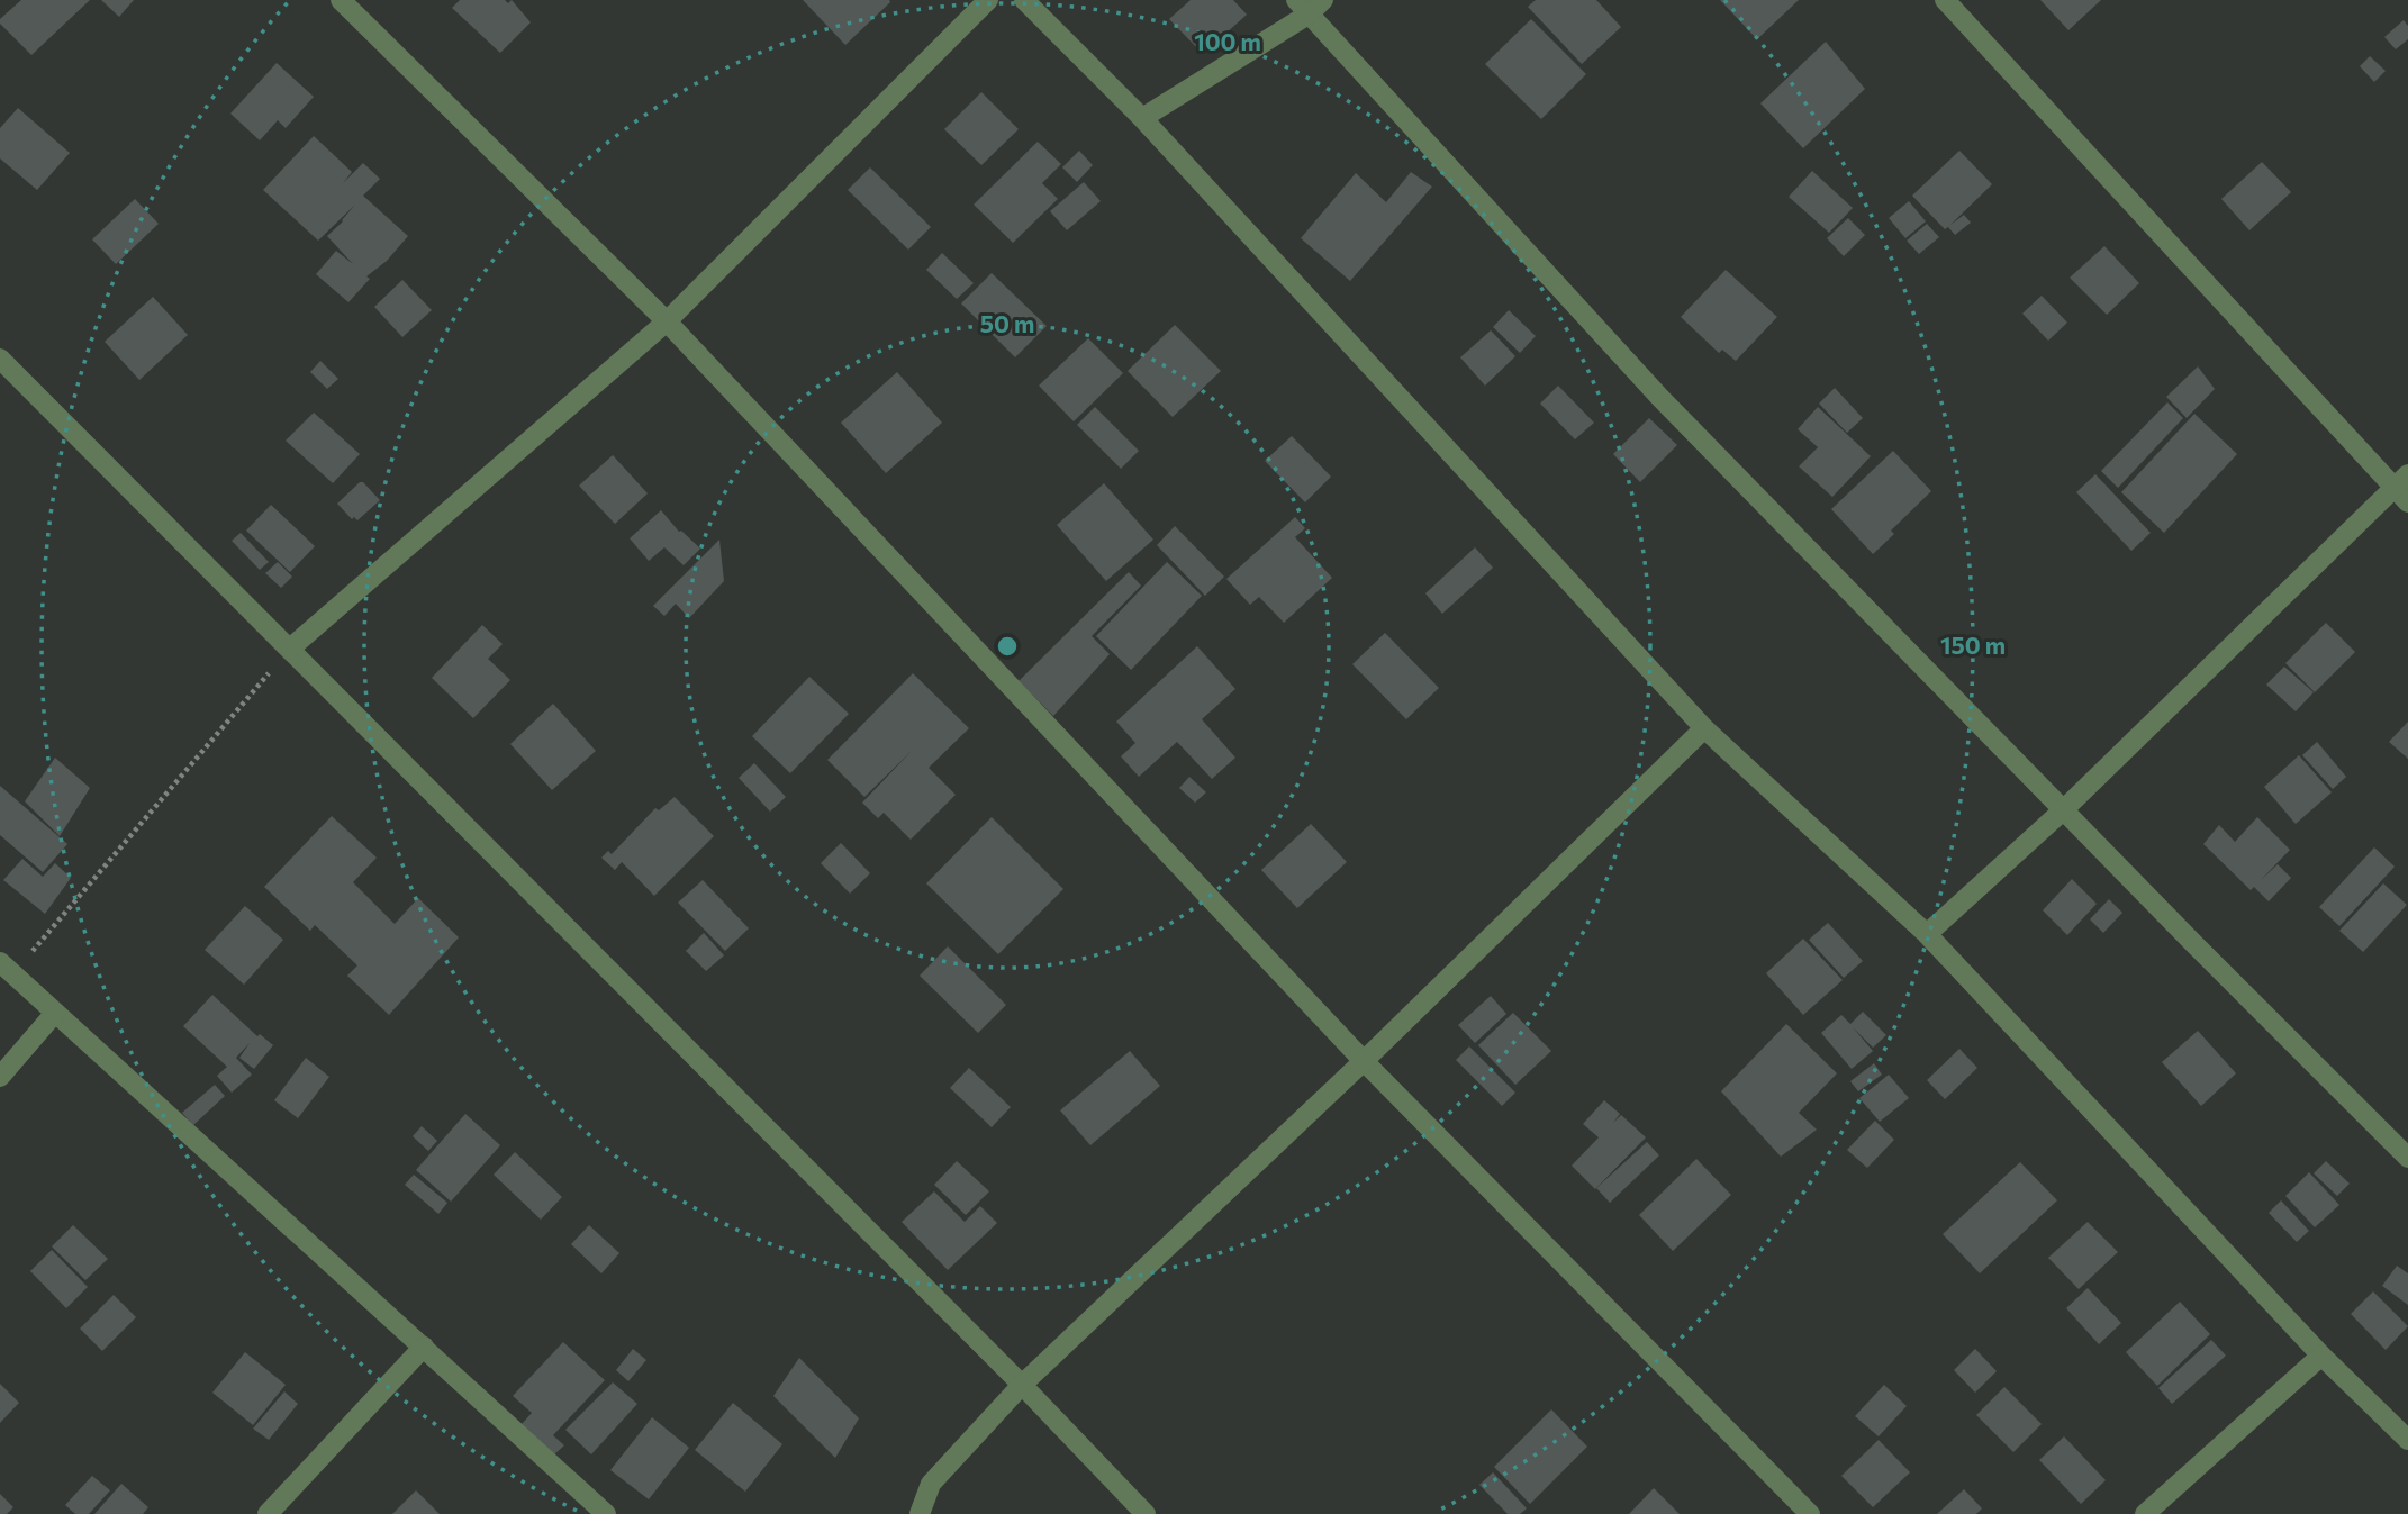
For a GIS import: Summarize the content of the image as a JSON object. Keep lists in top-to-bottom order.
{
  "rings": ["100 m", "50 m", "150 m"]
}
